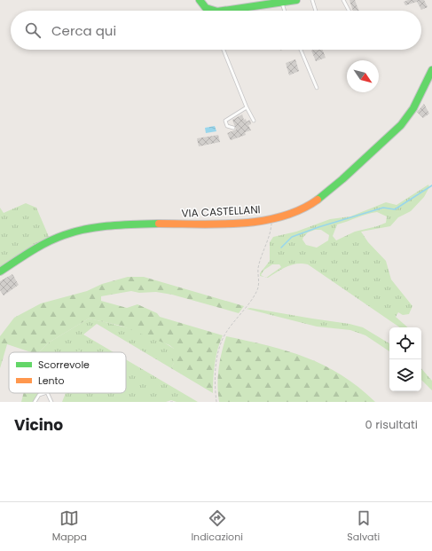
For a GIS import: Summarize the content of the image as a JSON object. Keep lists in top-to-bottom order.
{
  "streets": {
    "street": ["VIA CASTELLANI"]
  },
  "legend": ["Scorrevole", "Lento"],
  "north": "bottom right",
  "page": {
    "search": "Cerca qui",
    "heading": ["Vicino", "0 risultati"],
    "nav": ["Mappa", "Indicazioni", "Salvati"]
  }
}
